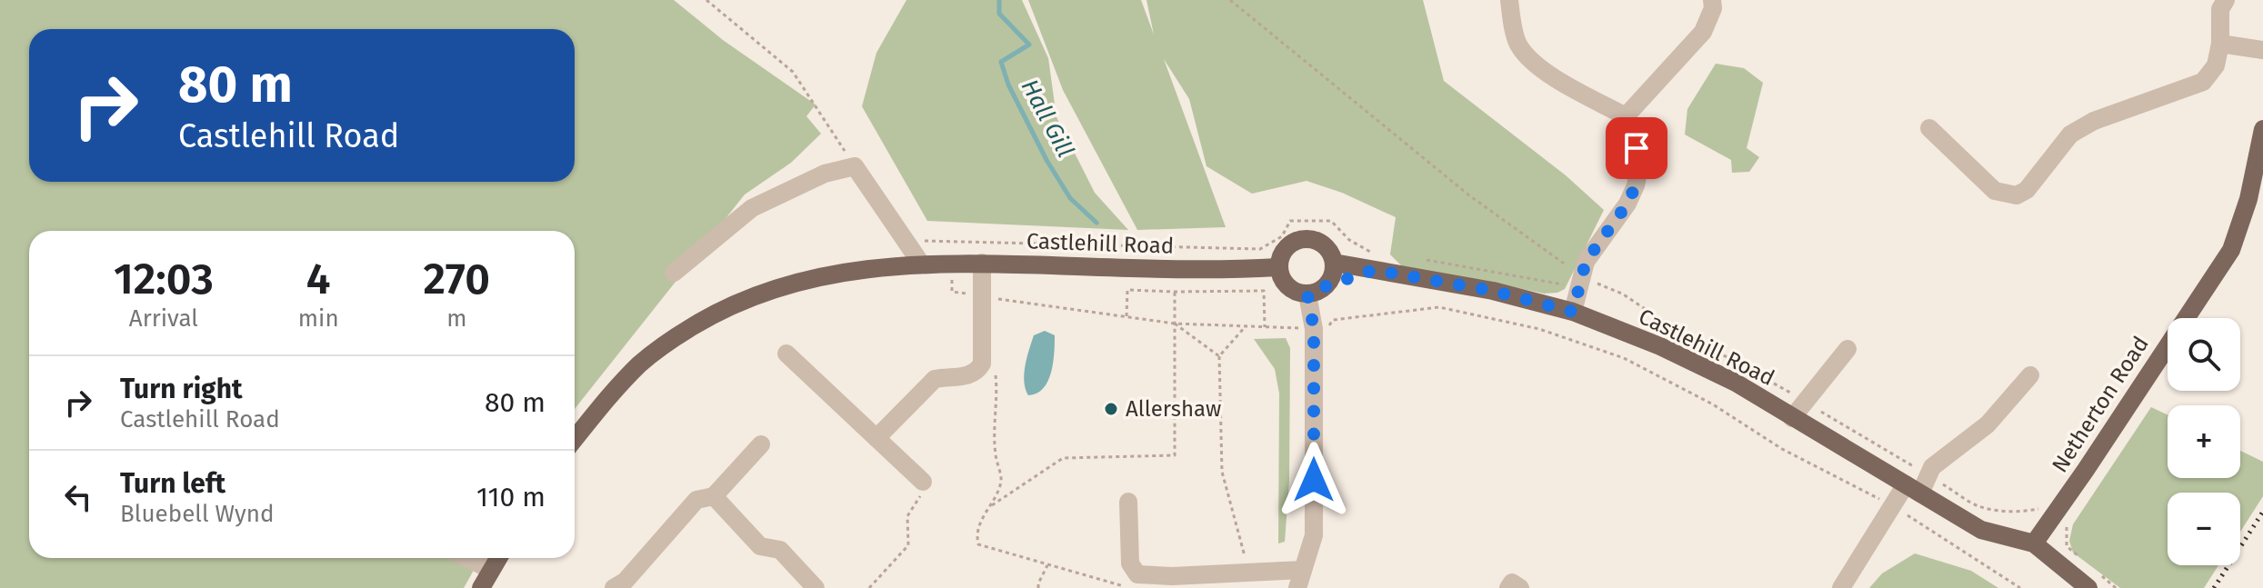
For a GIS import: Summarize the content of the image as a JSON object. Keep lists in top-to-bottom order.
{
  "streets": {
    "main road": ["Castlehill Road", "Netherton Road"]
  },
  "crossings": [
    ["Castlehill Road", "Netherton Road"]
  ],
  "water": ["Hall Gill"],
  "places": ["Allershaw"],
  "page": {
    "turn": ["80 m", "Castlehill Road"],
    "eta": [
      "12:03",
      "Arrival",
      "4",
      "min",
      "270",
      "m"
    ],
    "map_buttons": ["+", "−"],
    "list": [
      {
        "name": "Turn right",
        "note": "Castlehill Road",
        "value": "80 m"
      },
      {
        "name": "Turn left",
        "note": "Bluebell Wynd",
        "value": "110 m"
      }
    ]
  }
}
